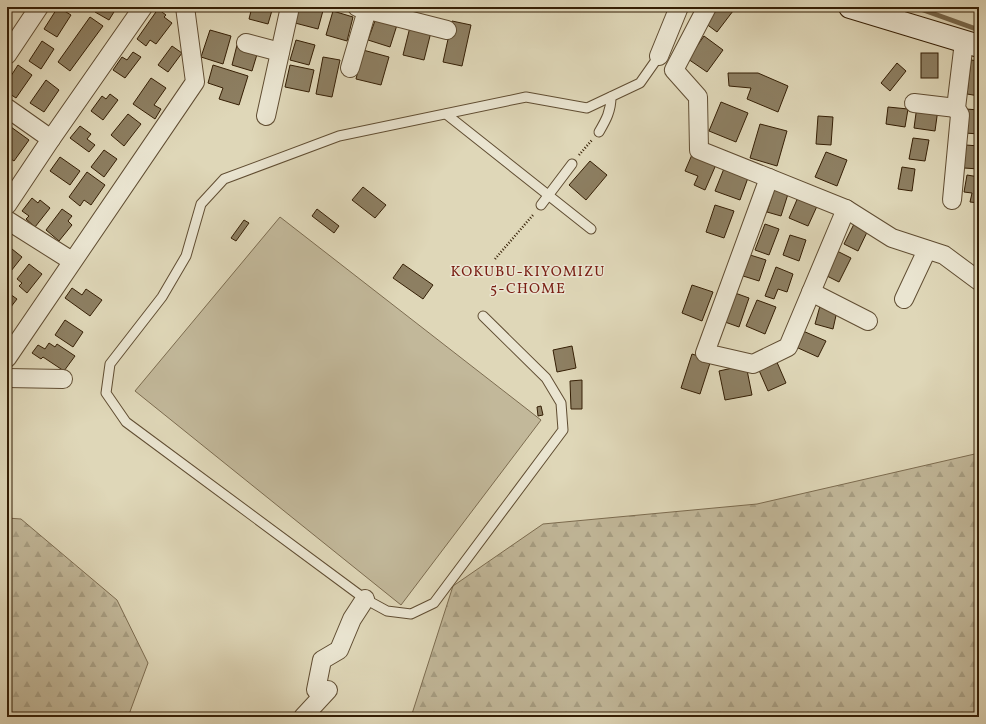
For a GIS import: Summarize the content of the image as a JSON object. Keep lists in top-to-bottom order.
{
  "districts": ["KOKUBU-KIYOMIZU 5-CHOME"]
}
